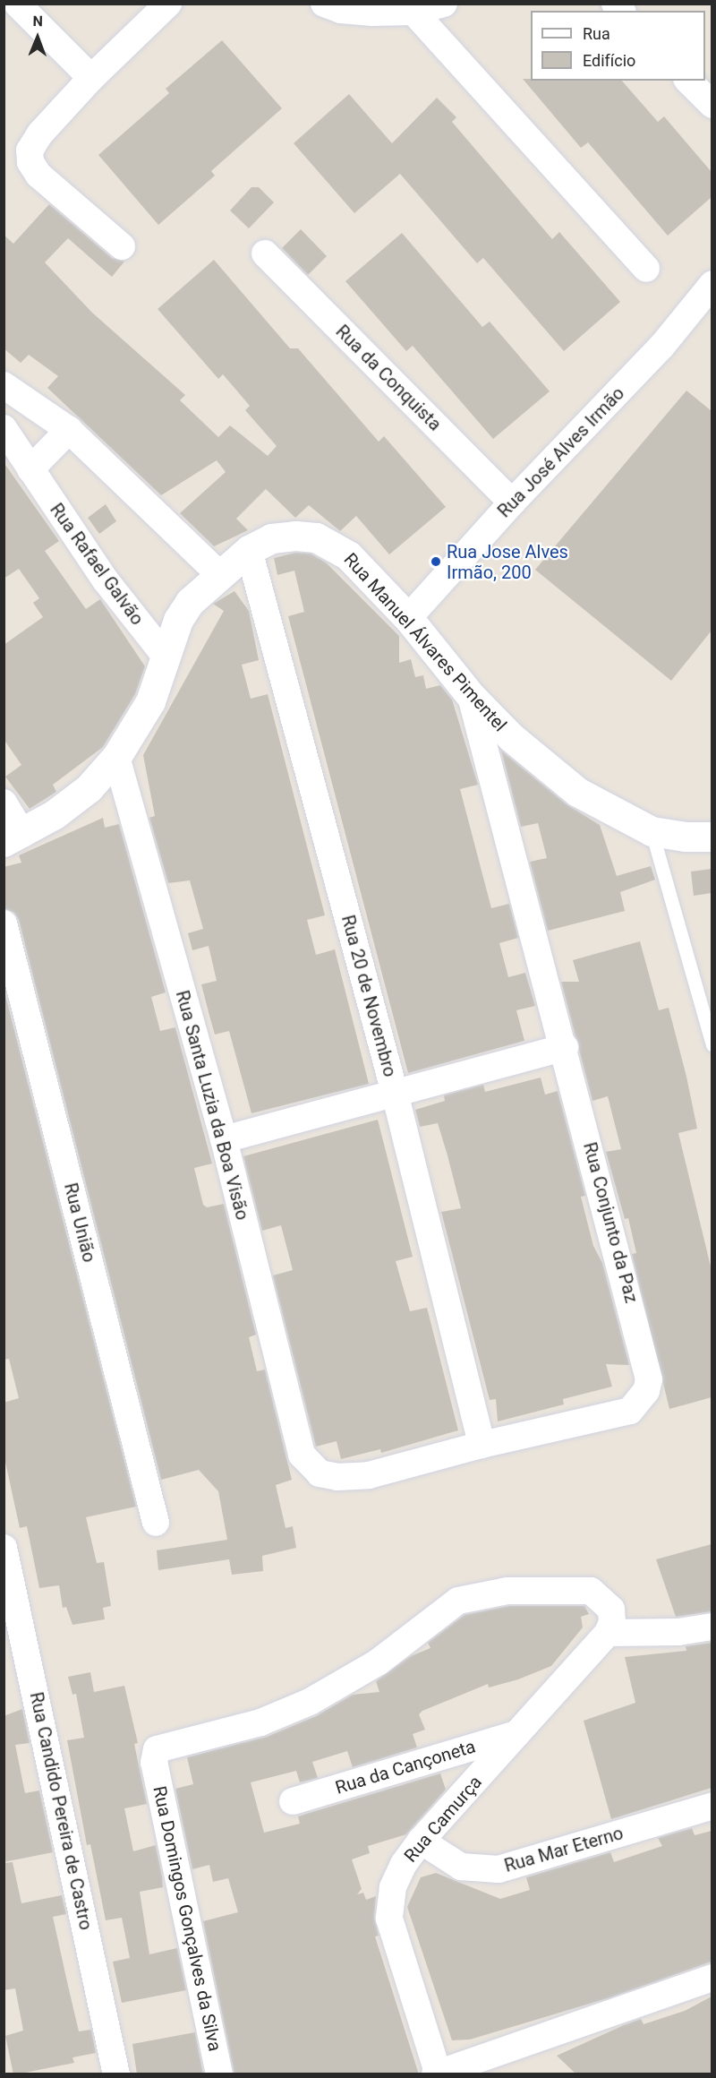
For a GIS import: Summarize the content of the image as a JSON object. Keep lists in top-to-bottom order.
{
  "streets": {
    "street": [
      "Rua da Conquista",
      "Rua José Alves Irmão",
      "Rua Rafael Galvão",
      "Rua Manuel Álvares Pimentel",
      "Rua 20 de Novembro",
      "Rua Santa Luzia da Boa Visão",
      "Rua União",
      "Rua Conjunto da Paz",
      "Rua da Cançoneta",
      "Rua Candido Pereira de Castro",
      "Rua Camurça",
      "Rua Mar Eterno",
      "Rua Domingos Gonçalves da Silva"
    ]
  },
  "crossings": [
    ["Rua da Conquista", "Rua José Alves Irmão"],
    ["Rua José Alves Irmão", "Rua Manuel Álvares Pimentel"],
    ["Rua Rafael Galvão", "Rua Manuel Álvares Pimentel"],
    ["Rua Manuel Álvares Pimentel", "Rua 20 de Novembro"],
    ["Rua Manuel Álvares Pimentel", "Rua Santa Luzia da Boa Visão"],
    ["Rua Manuel Álvares Pimentel", "Rua Conjunto da Paz"],
    ["Rua 20 de Novembro", "Rua Conjunto da Paz"],
    ["Rua Santa Luzia da Boa Visão", "Rua Conjunto da Paz"],
    ["Rua da Cançoneta", "Rua Camurça"],
    ["Rua Camurça", "Rua Mar Eterno"],
    ["Rua Camurça", "Rua Domingos Gonçalves da Silva"]
  ],
  "places": ["Rua Jose Alves Irmão, 200"],
  "legend": ["Rua", "Edifício"],
  "north": "top"
}
